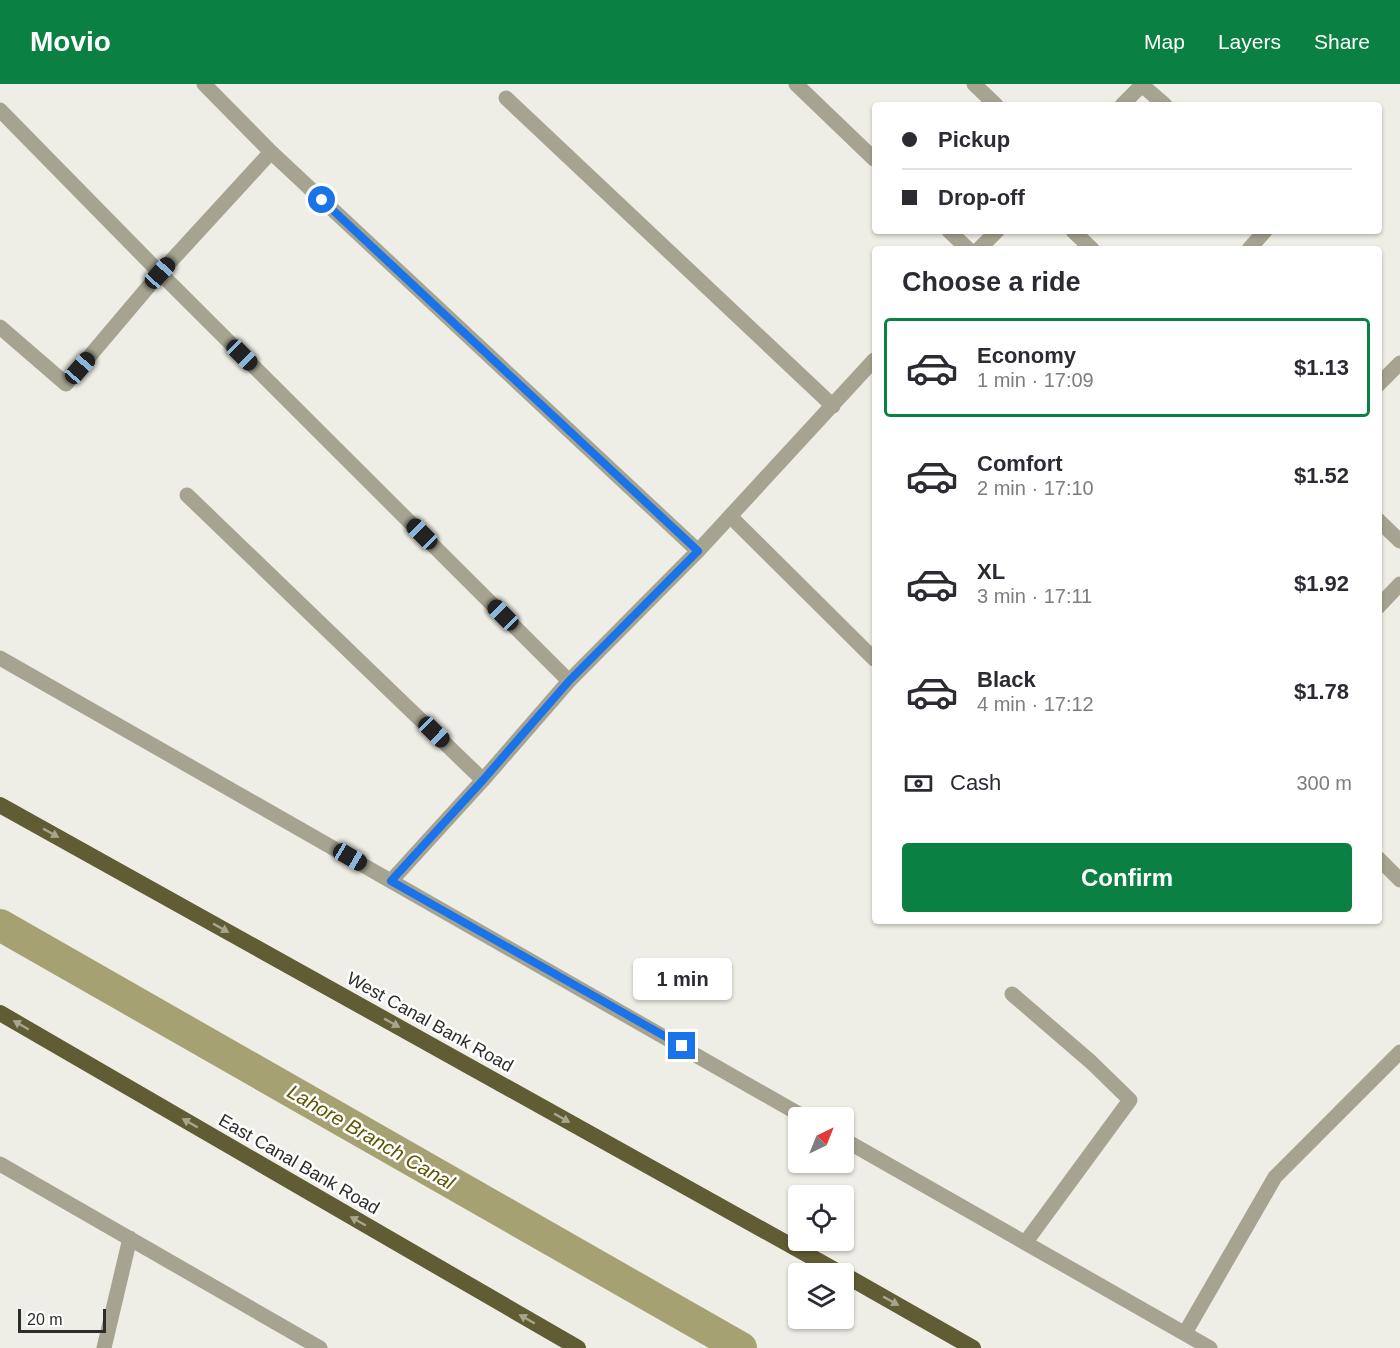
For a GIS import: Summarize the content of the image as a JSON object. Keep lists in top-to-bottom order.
{
  "streets": {
    "highway": ["West Canal Bank Road", "East Canal Bank Road"]
  },
  "one_way": ["West Canal Bank Road", "East Canal Bank Road"],
  "water": ["Lahore Branch Canal"],
  "scale_bar": "20 m",
  "north": "top right",
  "page": {
    "header": "Movio",
    "nav": ["Map", "Layers", "Share"],
    "banner": ["Pickup", "Drop-off"],
    "heading": "Choose a ride",
    "list": [
      {
        "name": "Economy",
        "note": "1 min · 17:09",
        "value": "$1.13"
      },
      {
        "name": "Comfort",
        "note": "2 min · 17:10",
        "value": "$1.52"
      },
      {
        "name": "XL",
        "note": "3 min · 17:11",
        "value": "$1.92"
      },
      {
        "name": "Black",
        "note": "4 min · 17:12",
        "value": "$1.78"
      }
    ],
    "pay": ["Cash", "300 m"],
    "buttons": "Confirm",
    "bubble": "1 min",
    "scale": "20 m"
  }
}
